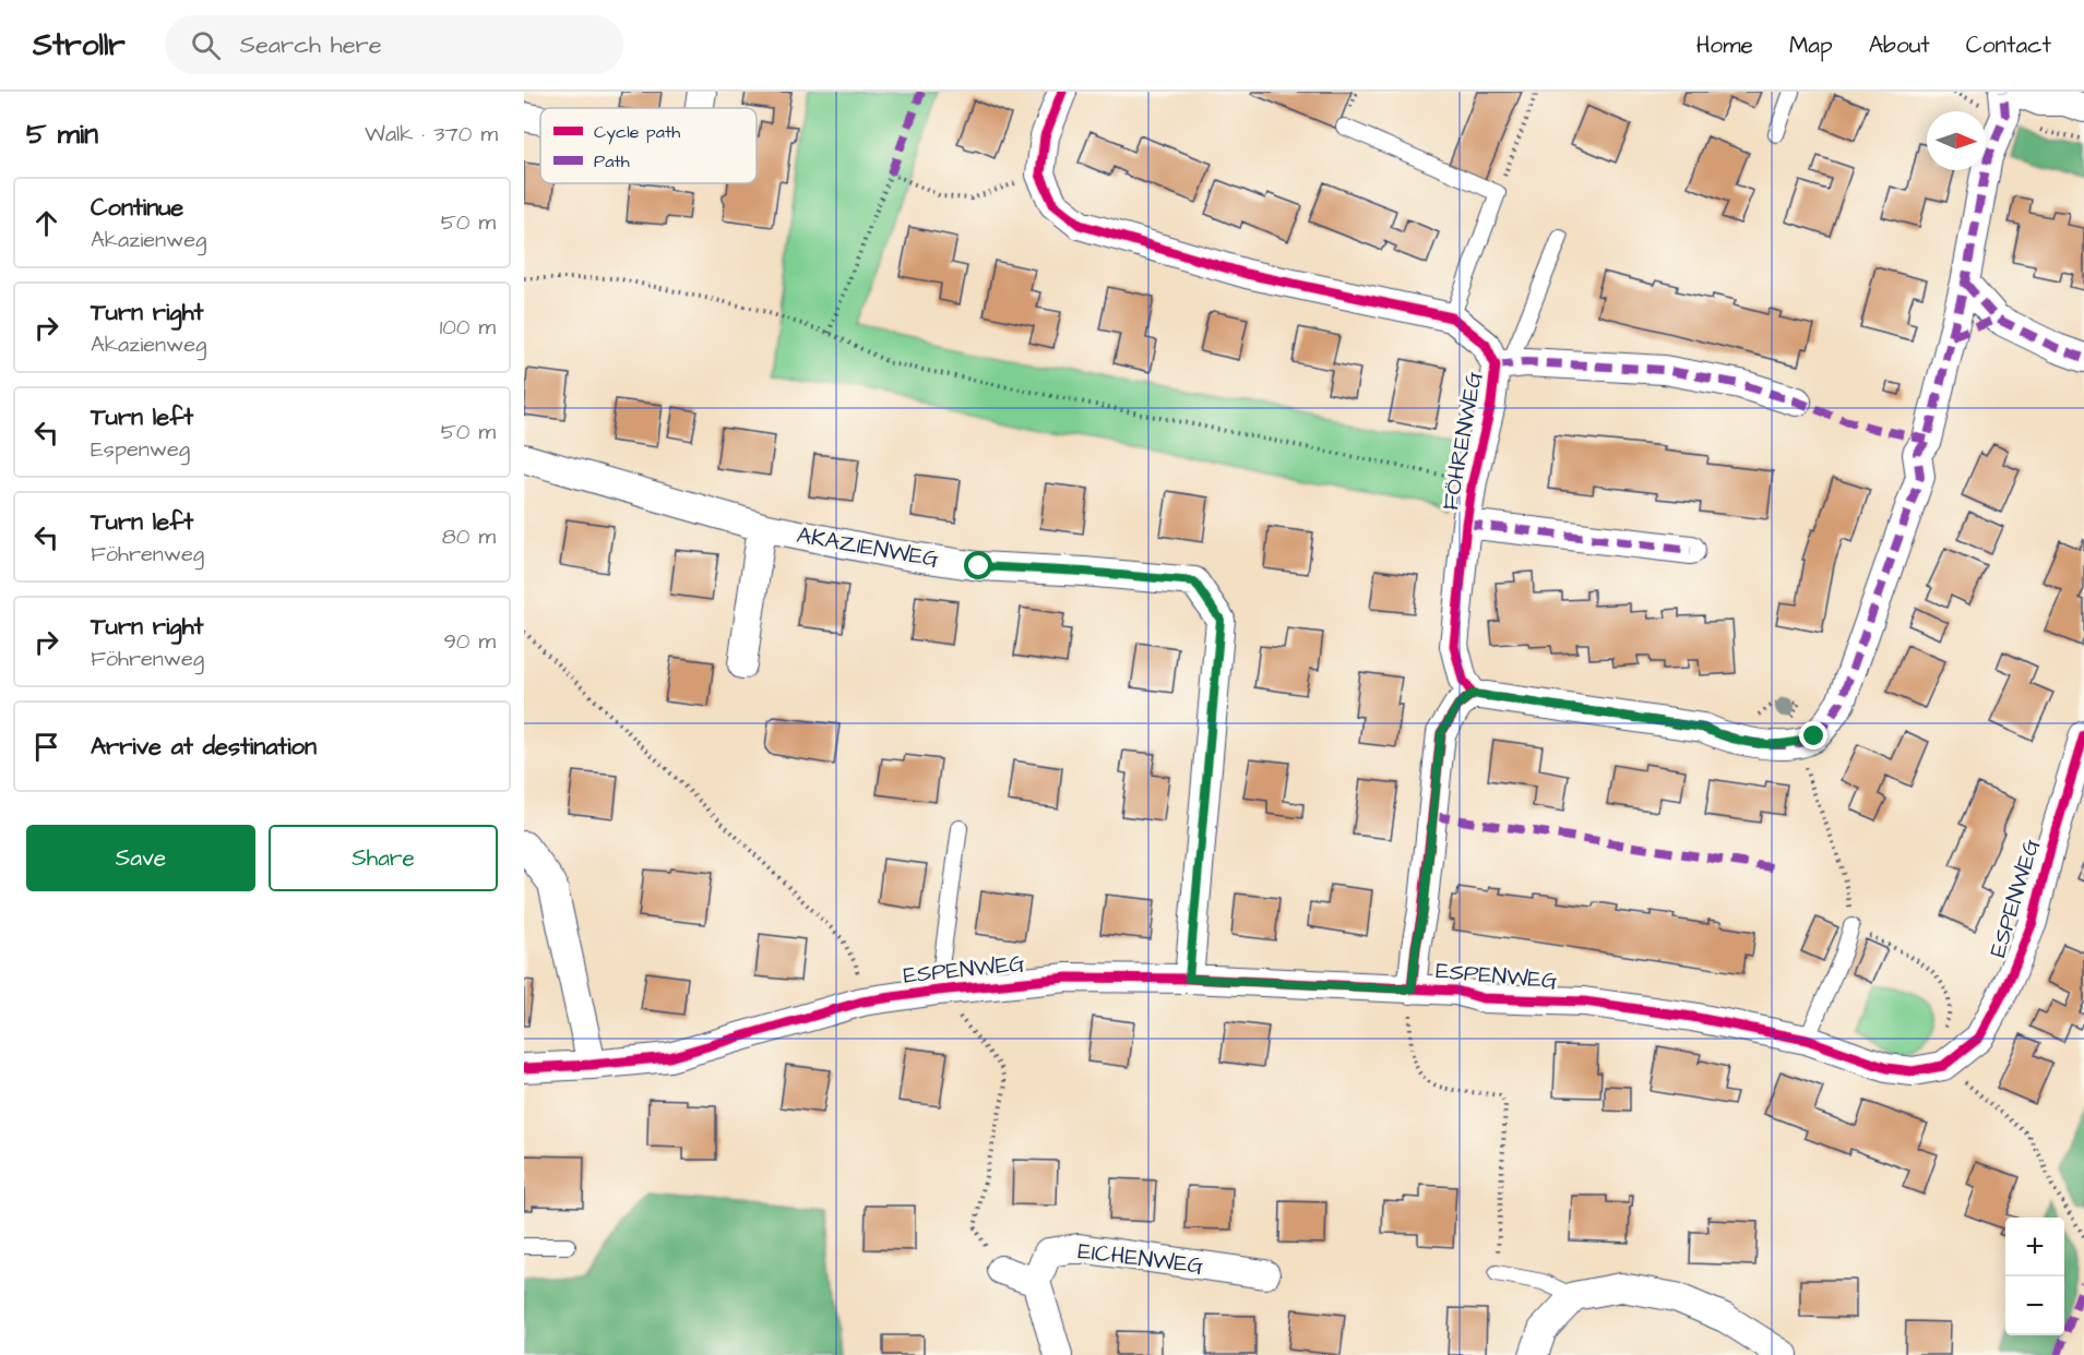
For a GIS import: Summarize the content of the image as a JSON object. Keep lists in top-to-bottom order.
{
  "streets": {
    "street": [
      "FÖHRENWEG",
      "AKAZIENWEG",
      "ESPENWEG",
      "EICHENWEG"
    ]
  },
  "crossings": [
    ["AKAZIENWEG", "ESPENWEG"]
  ],
  "legend": ["Cycle path", "Path"],
  "north": "right",
  "page": {
    "header": "Strollr",
    "search": "Search here",
    "nav": [
      "Home",
      "Map",
      "About",
      "Contact"
    ],
    "heading": ["5 min", "Walk · 370 m"],
    "list": [
      ["Continue", "Akazienweg", "50 m"],
      ["Turn right", "Akazienweg", "100 m"],
      ["Turn left", "Espenweg", "50 m"],
      ["Turn left", "Föhrenweg", "80 m"],
      ["Turn right", "Föhrenweg", "90 m"],
      "Arrive at destination"
    ],
    "buttons": ["Save", "Share"],
    "map_buttons": ["+", "−"]
  }
}
